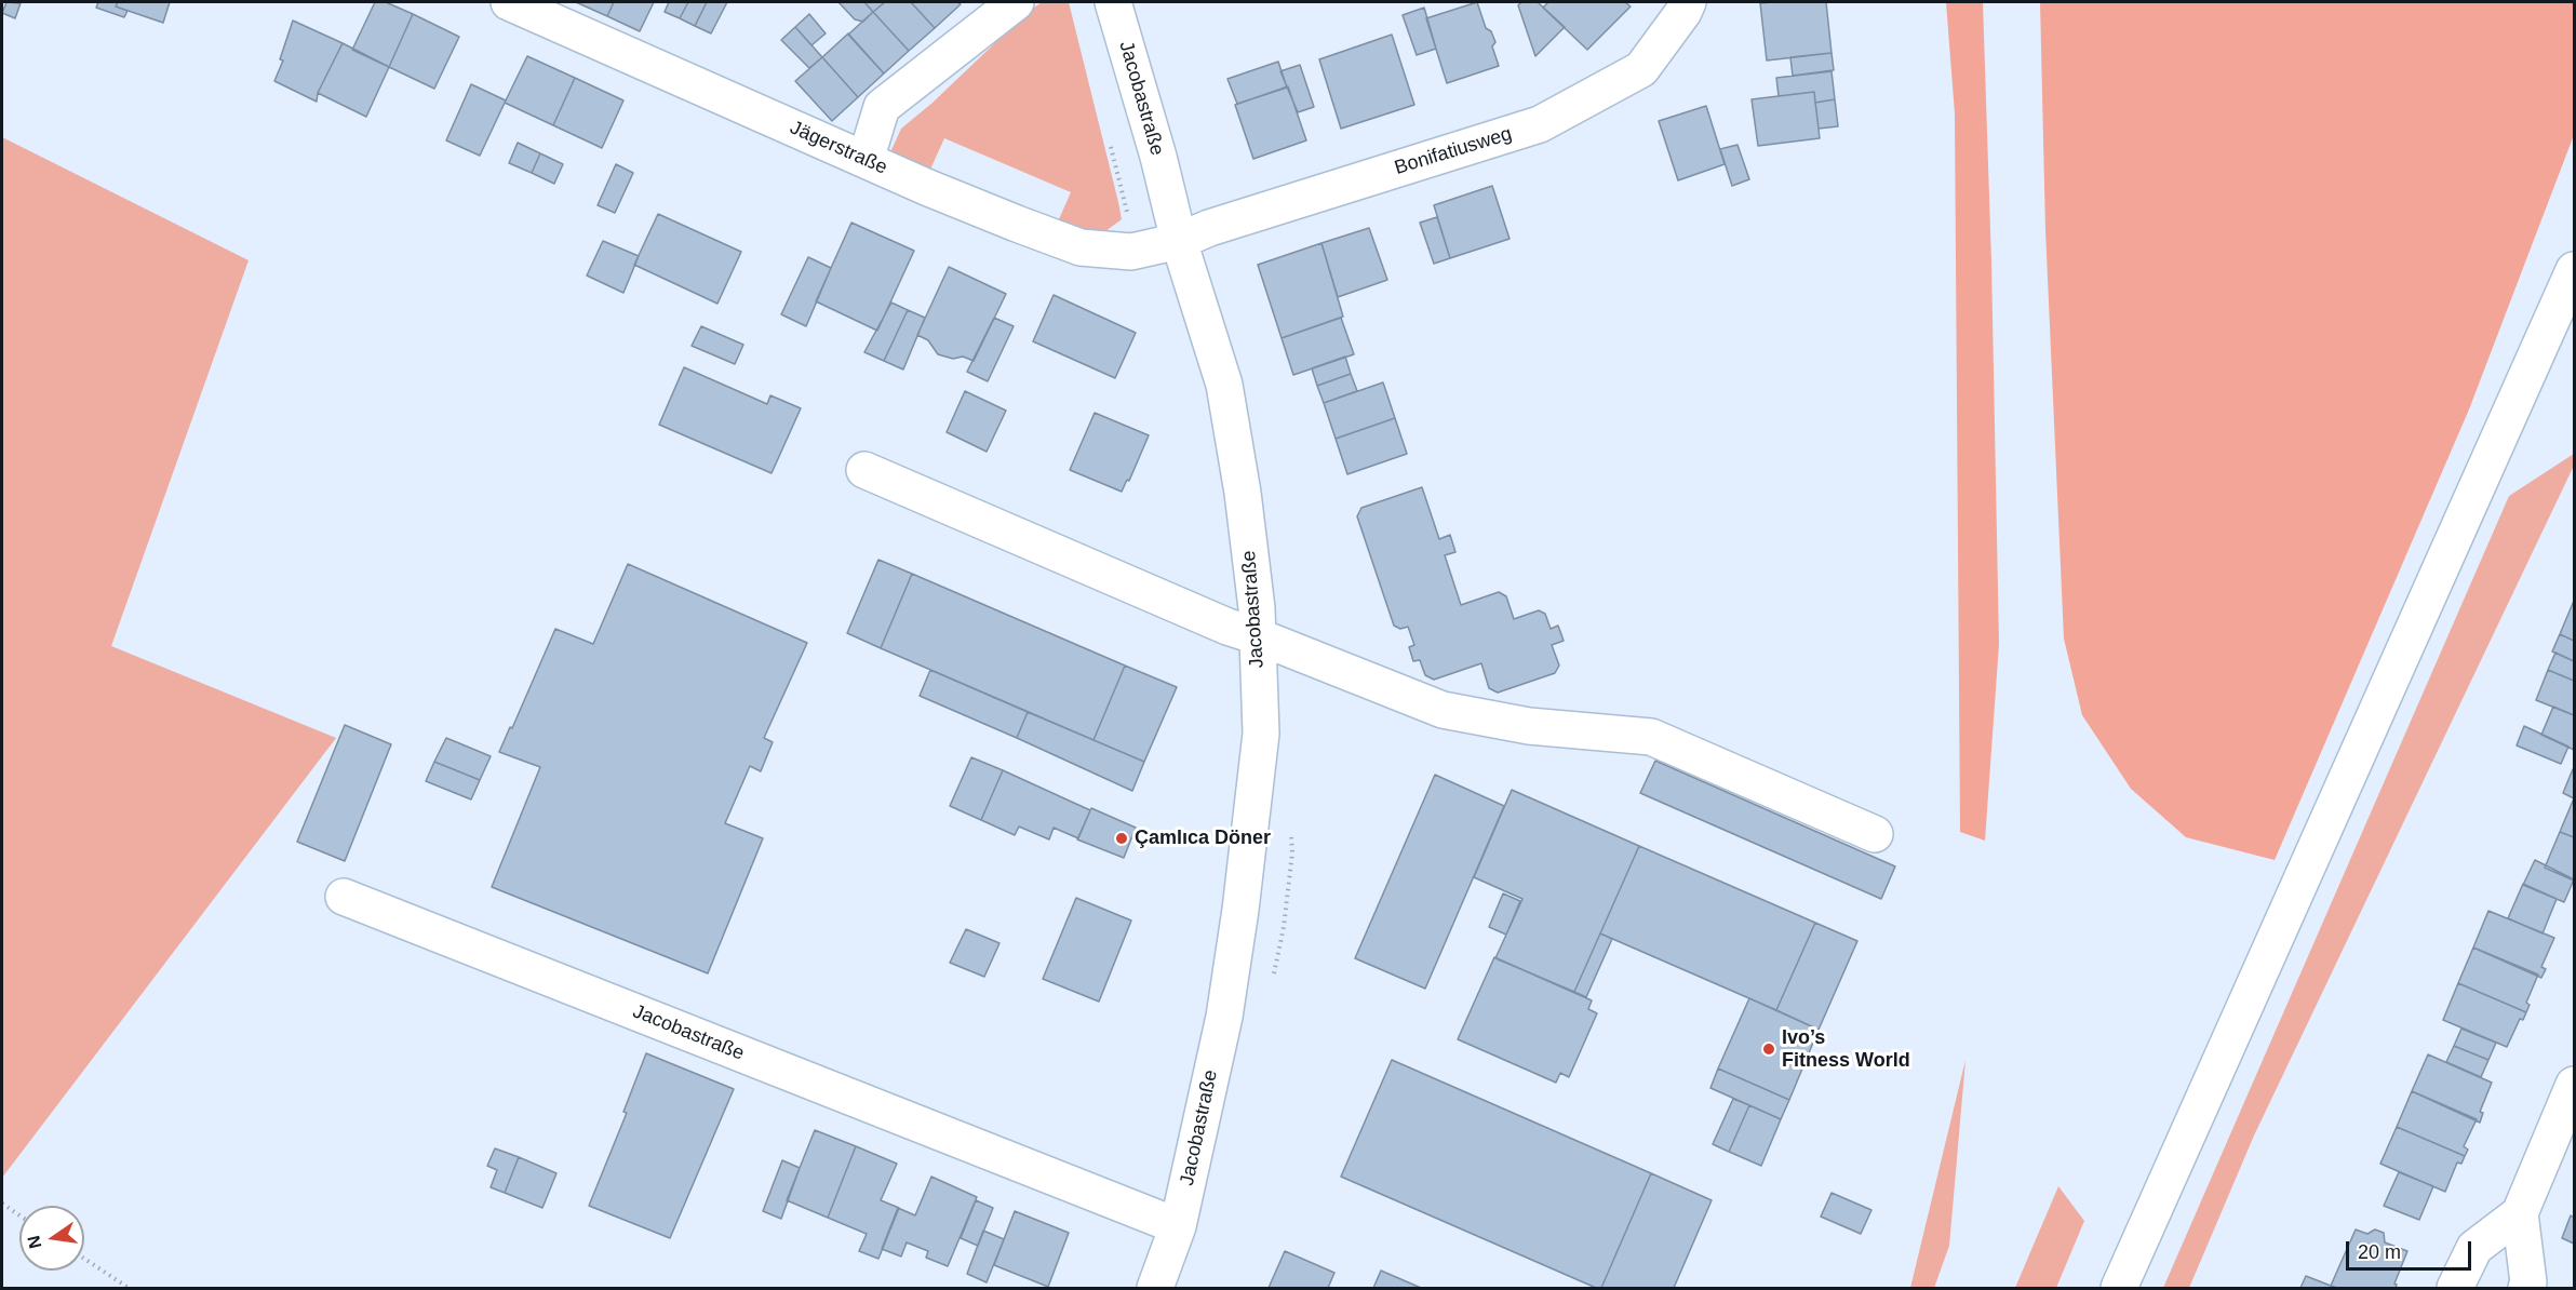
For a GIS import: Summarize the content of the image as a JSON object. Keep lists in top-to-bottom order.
{
  "streets": {
    "street": ["Jacobastraße", "Jägerstraße", "Bonifatiusweg"]
  },
  "crossings": [
    ["Jacobastraße", "Jägerstraße"],
    ["Jacobastraße", "Bonifatiusweg"],
    ["Jägerstraße", "Bonifatiusweg"]
  ],
  "places": ["Çamlıca Döner", "Ivo’s Fitness World"],
  "scale_bar": "20 m",
  "north": "left"
}
